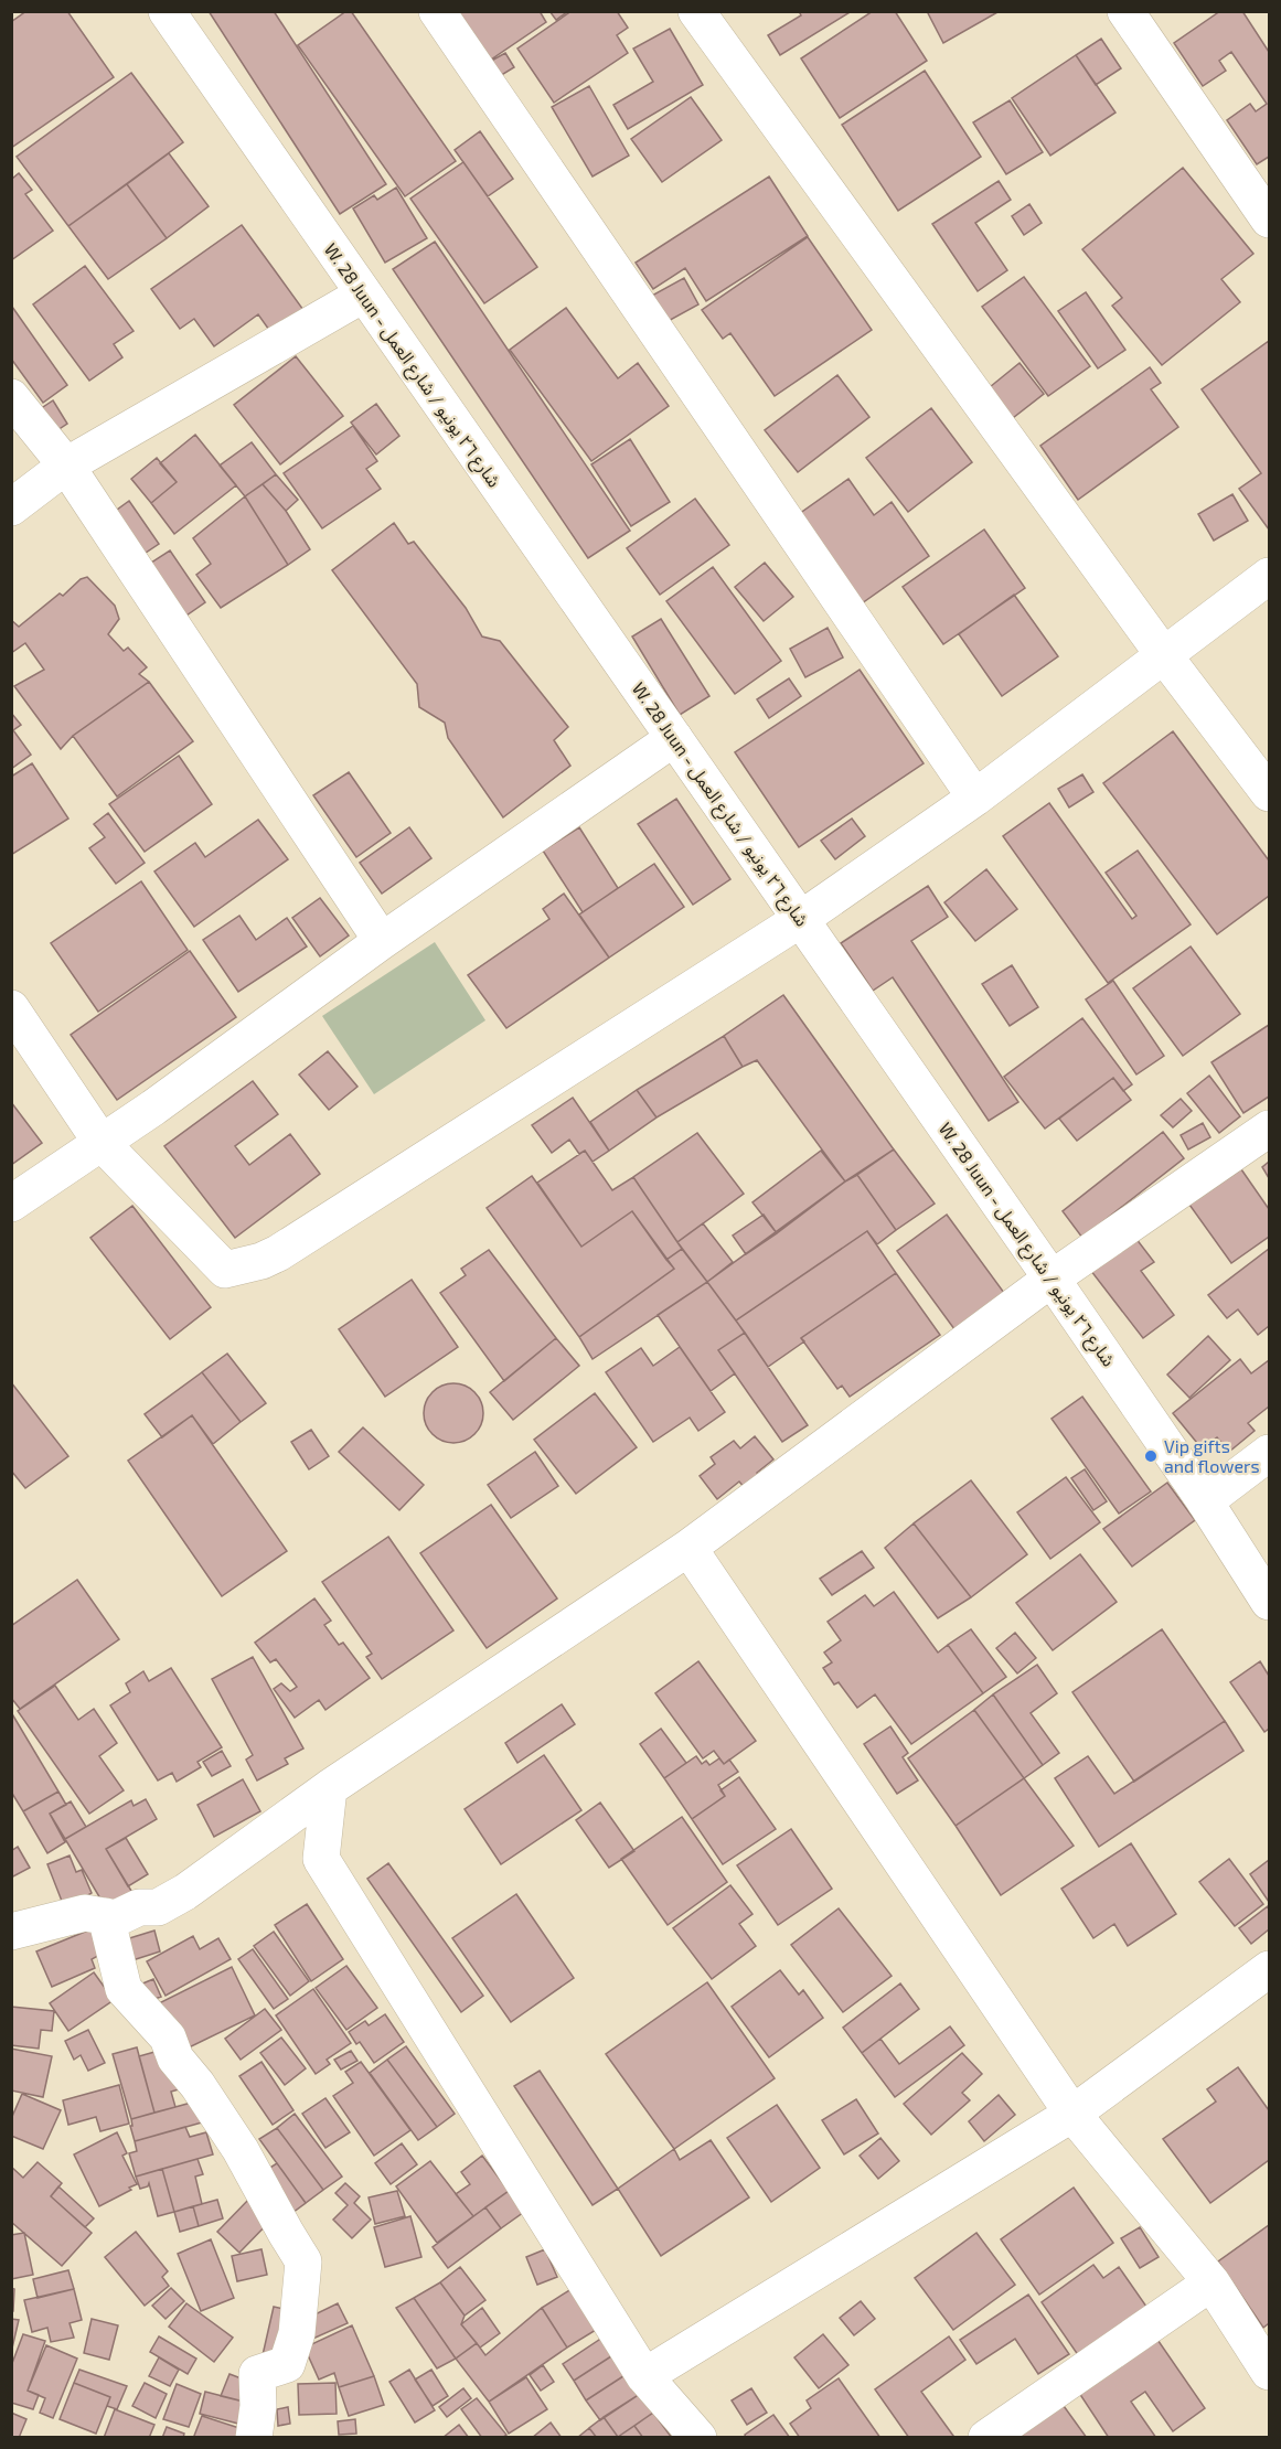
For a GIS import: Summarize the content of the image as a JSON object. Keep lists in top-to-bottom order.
{
  "streets": {
    "street": ["W. 28 Juun - شارع ٢٦ يونيو / شارع العمل"]
  },
  "places": ["Vip gifts and flowers"]
}
